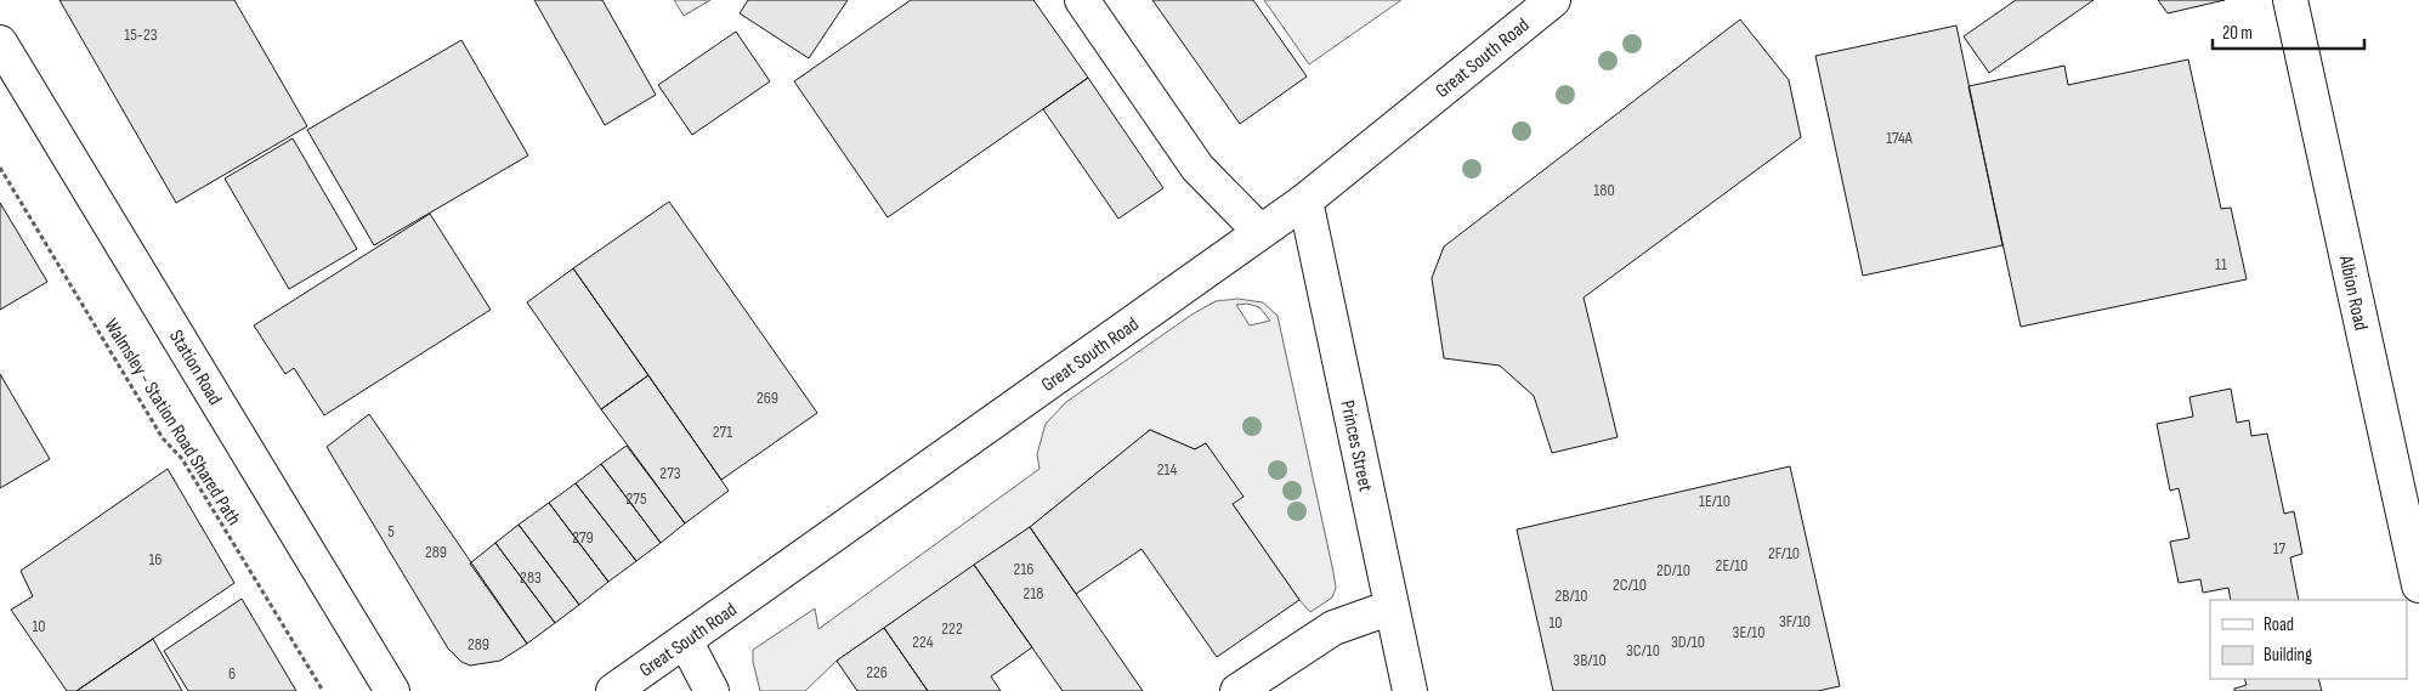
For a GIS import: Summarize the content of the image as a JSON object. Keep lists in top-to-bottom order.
{
  "streets": {
    "street": [
      "Great South Road",
      "Albion Road",
      "Station Road",
      "Princes Street"
    ],
    "path": ["Walmsley - Station Road Shared Path"]
  },
  "crossings": [
    ["Great South Road", "Princes Street"]
  ],
  "house_numbers": [
    "15-23",
    "174A",
    "180",
    "11",
    "269",
    "271",
    "214",
    "273",
    "275",
    "1E/10",
    "5",
    "279",
    "17",
    "289",
    "2F/10",
    "16",
    "2E/10",
    "216",
    "2D/10",
    "283",
    "2C/10",
    "218",
    "2B/10",
    "3F/10",
    "10",
    "10",
    "222",
    "3E/10",
    "224",
    "3D/10",
    "289",
    "3C/10",
    "3B/10",
    "226",
    "6"
  ],
  "legend": ["Road", "Building"],
  "scale_bar": "20 m"
}
